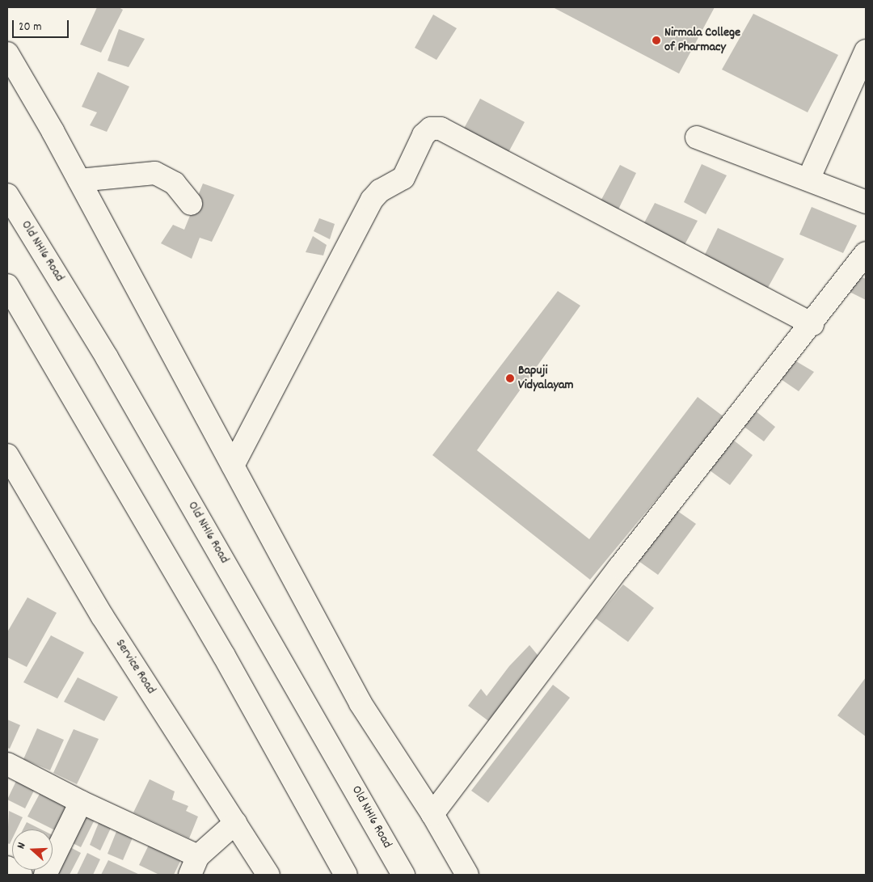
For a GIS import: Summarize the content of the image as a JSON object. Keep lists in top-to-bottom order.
{
  "streets": {
    "street": ["Old NH16 Road", "Service Road"]
  },
  "places": ["Nirmala College of Pharmacy", "Bapuji Vidyalayam"],
  "scale_bar": "20 m",
  "north": "left"
}
